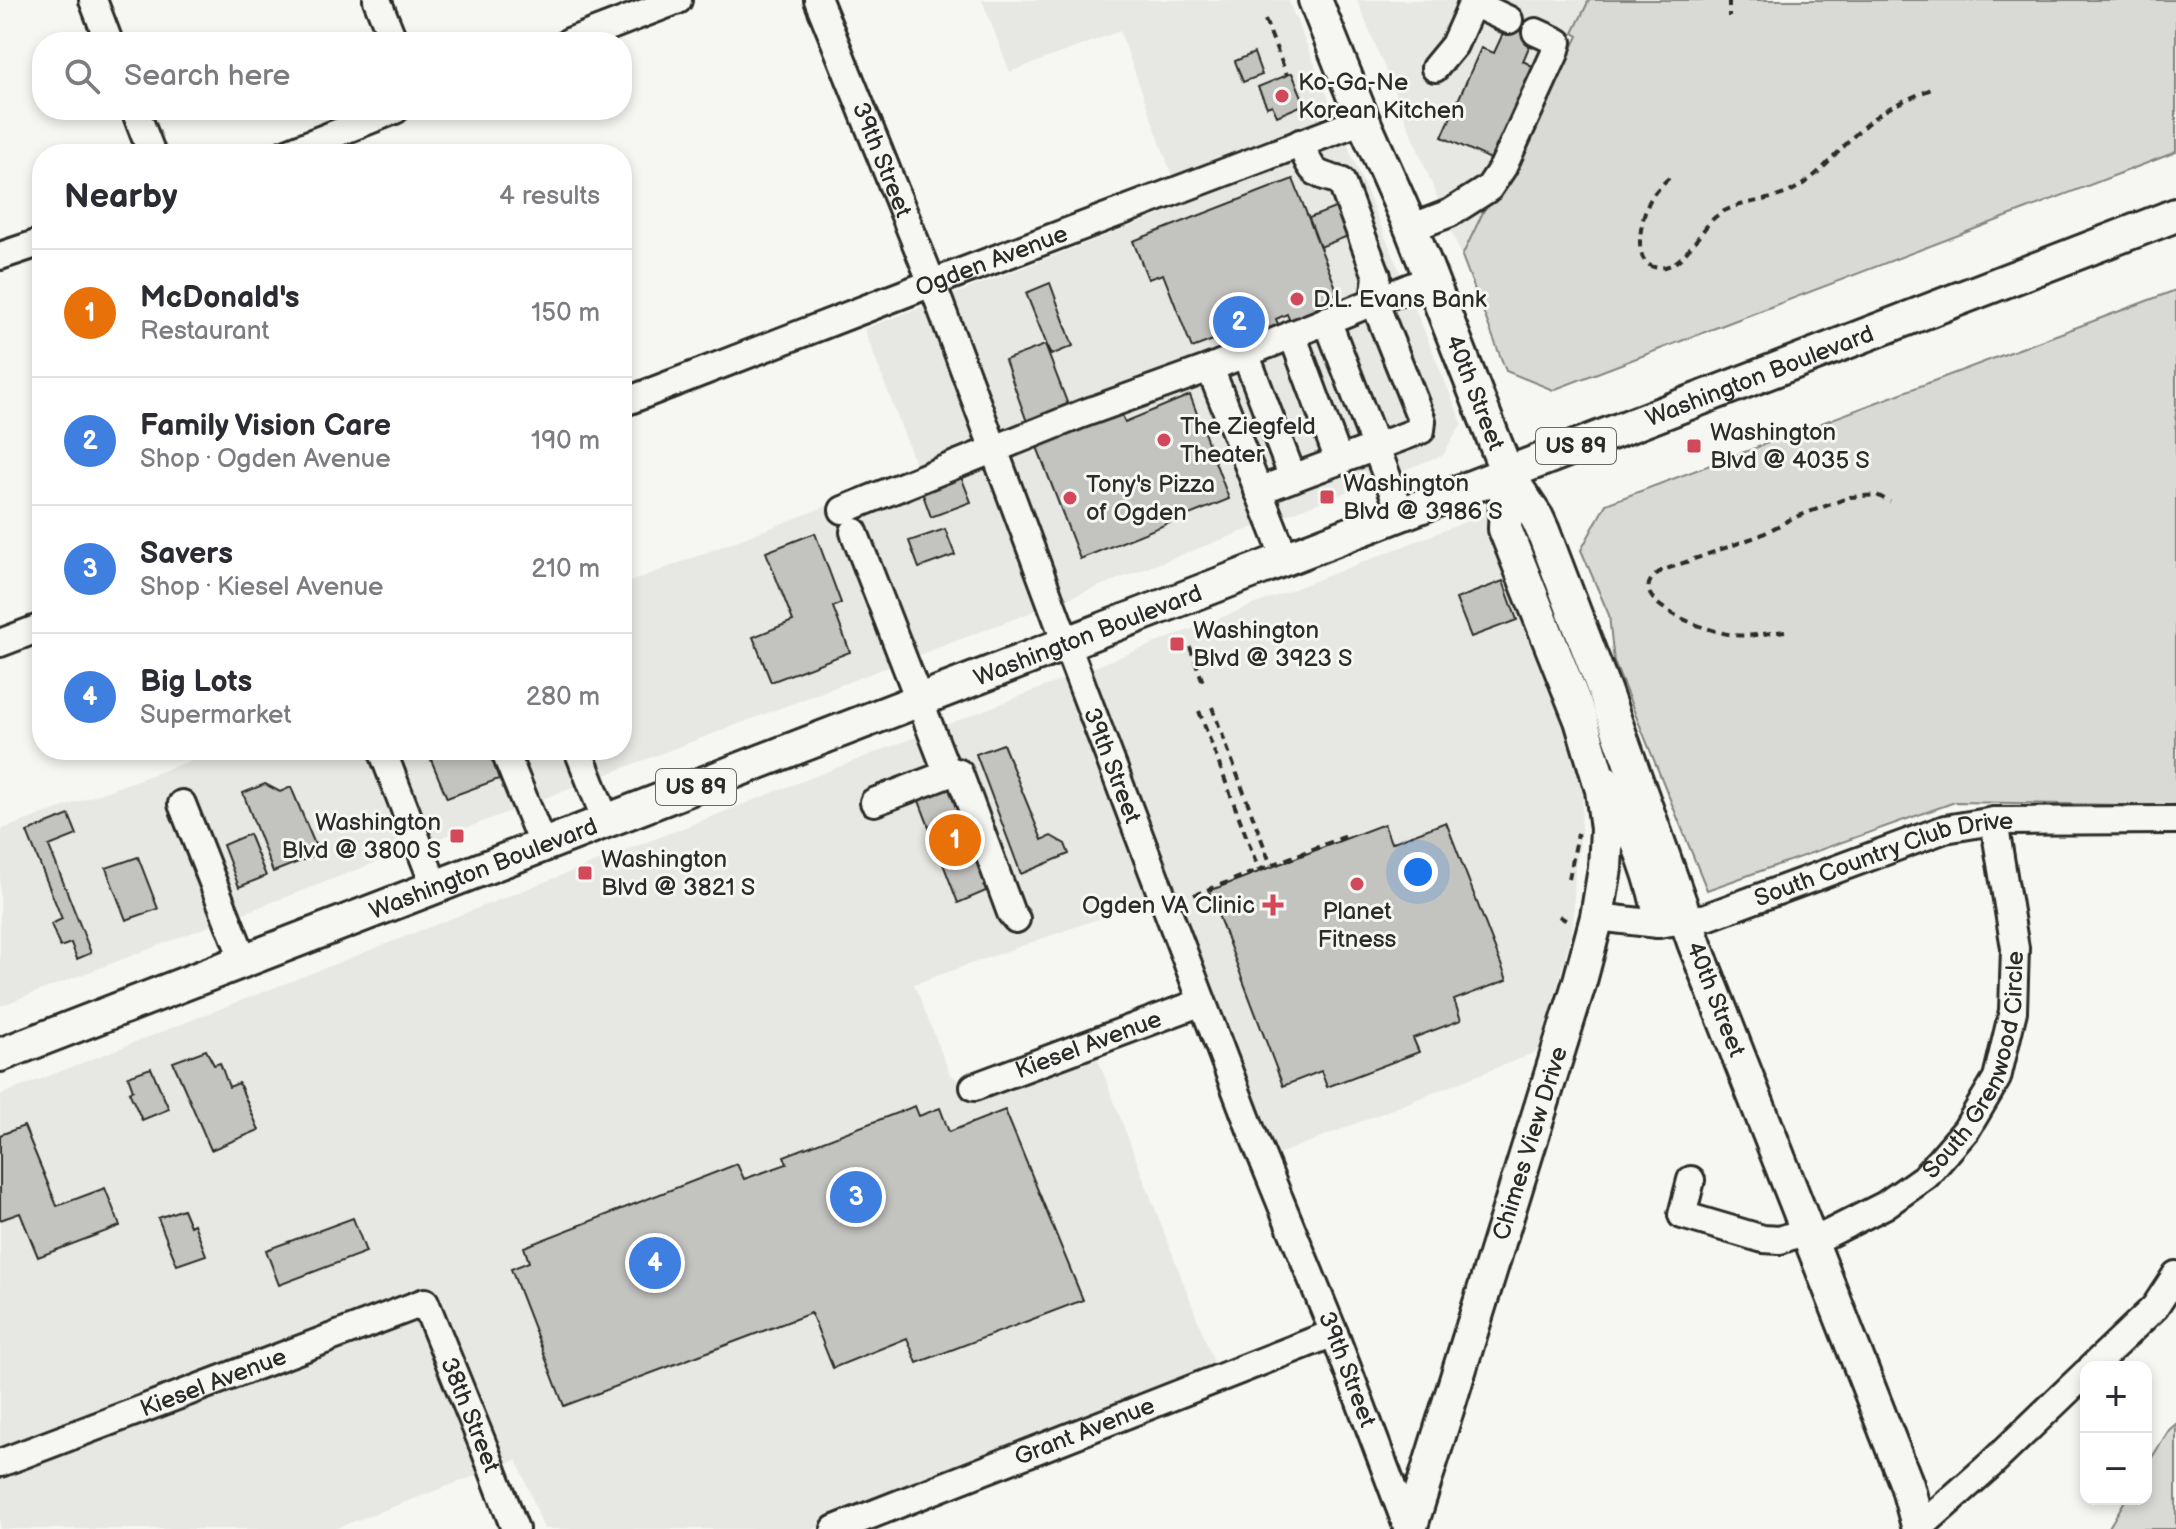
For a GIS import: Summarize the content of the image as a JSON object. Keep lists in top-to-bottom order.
{
  "streets": {
    "main road": [
      "Washington Boulevard",
      "40th Street",
      "US 89",
      "Chimes View Drive"
    ],
    "street": [
      "39th Street",
      "Ogden Avenue",
      "South Country Club Drive",
      "Kiesel Avenue",
      "South Grenwood Circle",
      "38th Street",
      "Grant Avenue"
    ]
  },
  "crossings": [
    ["39th Street", "Ogden Avenue"],
    ["39th Street", "Washington Boulevard"],
    ["39th Street", "Kiesel Avenue"],
    ["39th Street", "Chimes View Drive"],
    ["39th Street", "Grant Avenue"],
    ["Ogden Avenue", "40th Street"],
    ["Washington Boulevard", "40th Street"],
    ["40th Street", "South Country Club Drive"],
    ["40th Street", "South Grenwood Circle"],
    ["40th Street", "Chimes View Drive"],
    ["South Country Club Drive", "South Grenwood Circle"],
    ["South Country Club Drive", "Chimes View Drive"],
    ["Kiesel Avenue", "38th Street"]
  ],
  "places": {
    "other": [
      "Ko-Ga-Ne Korean Kitchen",
      "D.L. Evans Bank",
      "The Ziegfeld Theater",
      "Tony's Pizza of Ogden",
      "Planet Fitness"
    ],
    "transit": [
      "Washington Blvd @ 4035 S",
      "Washington Blvd @ 3986 S",
      "Washington Blvd @ 3923 S",
      "Washington Blvd @ 3800 S",
      "Washington Blvd @ 3821 S"
    ],
    "health": ["Ogden VA Clinic"]
  },
  "page": {
    "search": "Search here",
    "heading": ["Nearby", "4 results"],
    "list": [
      {
        "mark": "1",
        "name": "McDonald's",
        "note": "Restaurant",
        "value": "150 m"
      },
      {
        "mark": "2",
        "name": "Family Vision Care",
        "note": "Shop · Ogden Avenue",
        "value": "190 m"
      },
      {
        "mark": "3",
        "name": "Savers",
        "note": "Shop · Kiesel Avenue",
        "value": "210 m"
      },
      {
        "mark": "4",
        "name": "Big Lots",
        "note": "Supermarket",
        "value": "280 m"
      }
    ],
    "pins": [
      "2",
      "1",
      "3",
      "4"
    ],
    "map_buttons": ["+", "−"]
  }
}
